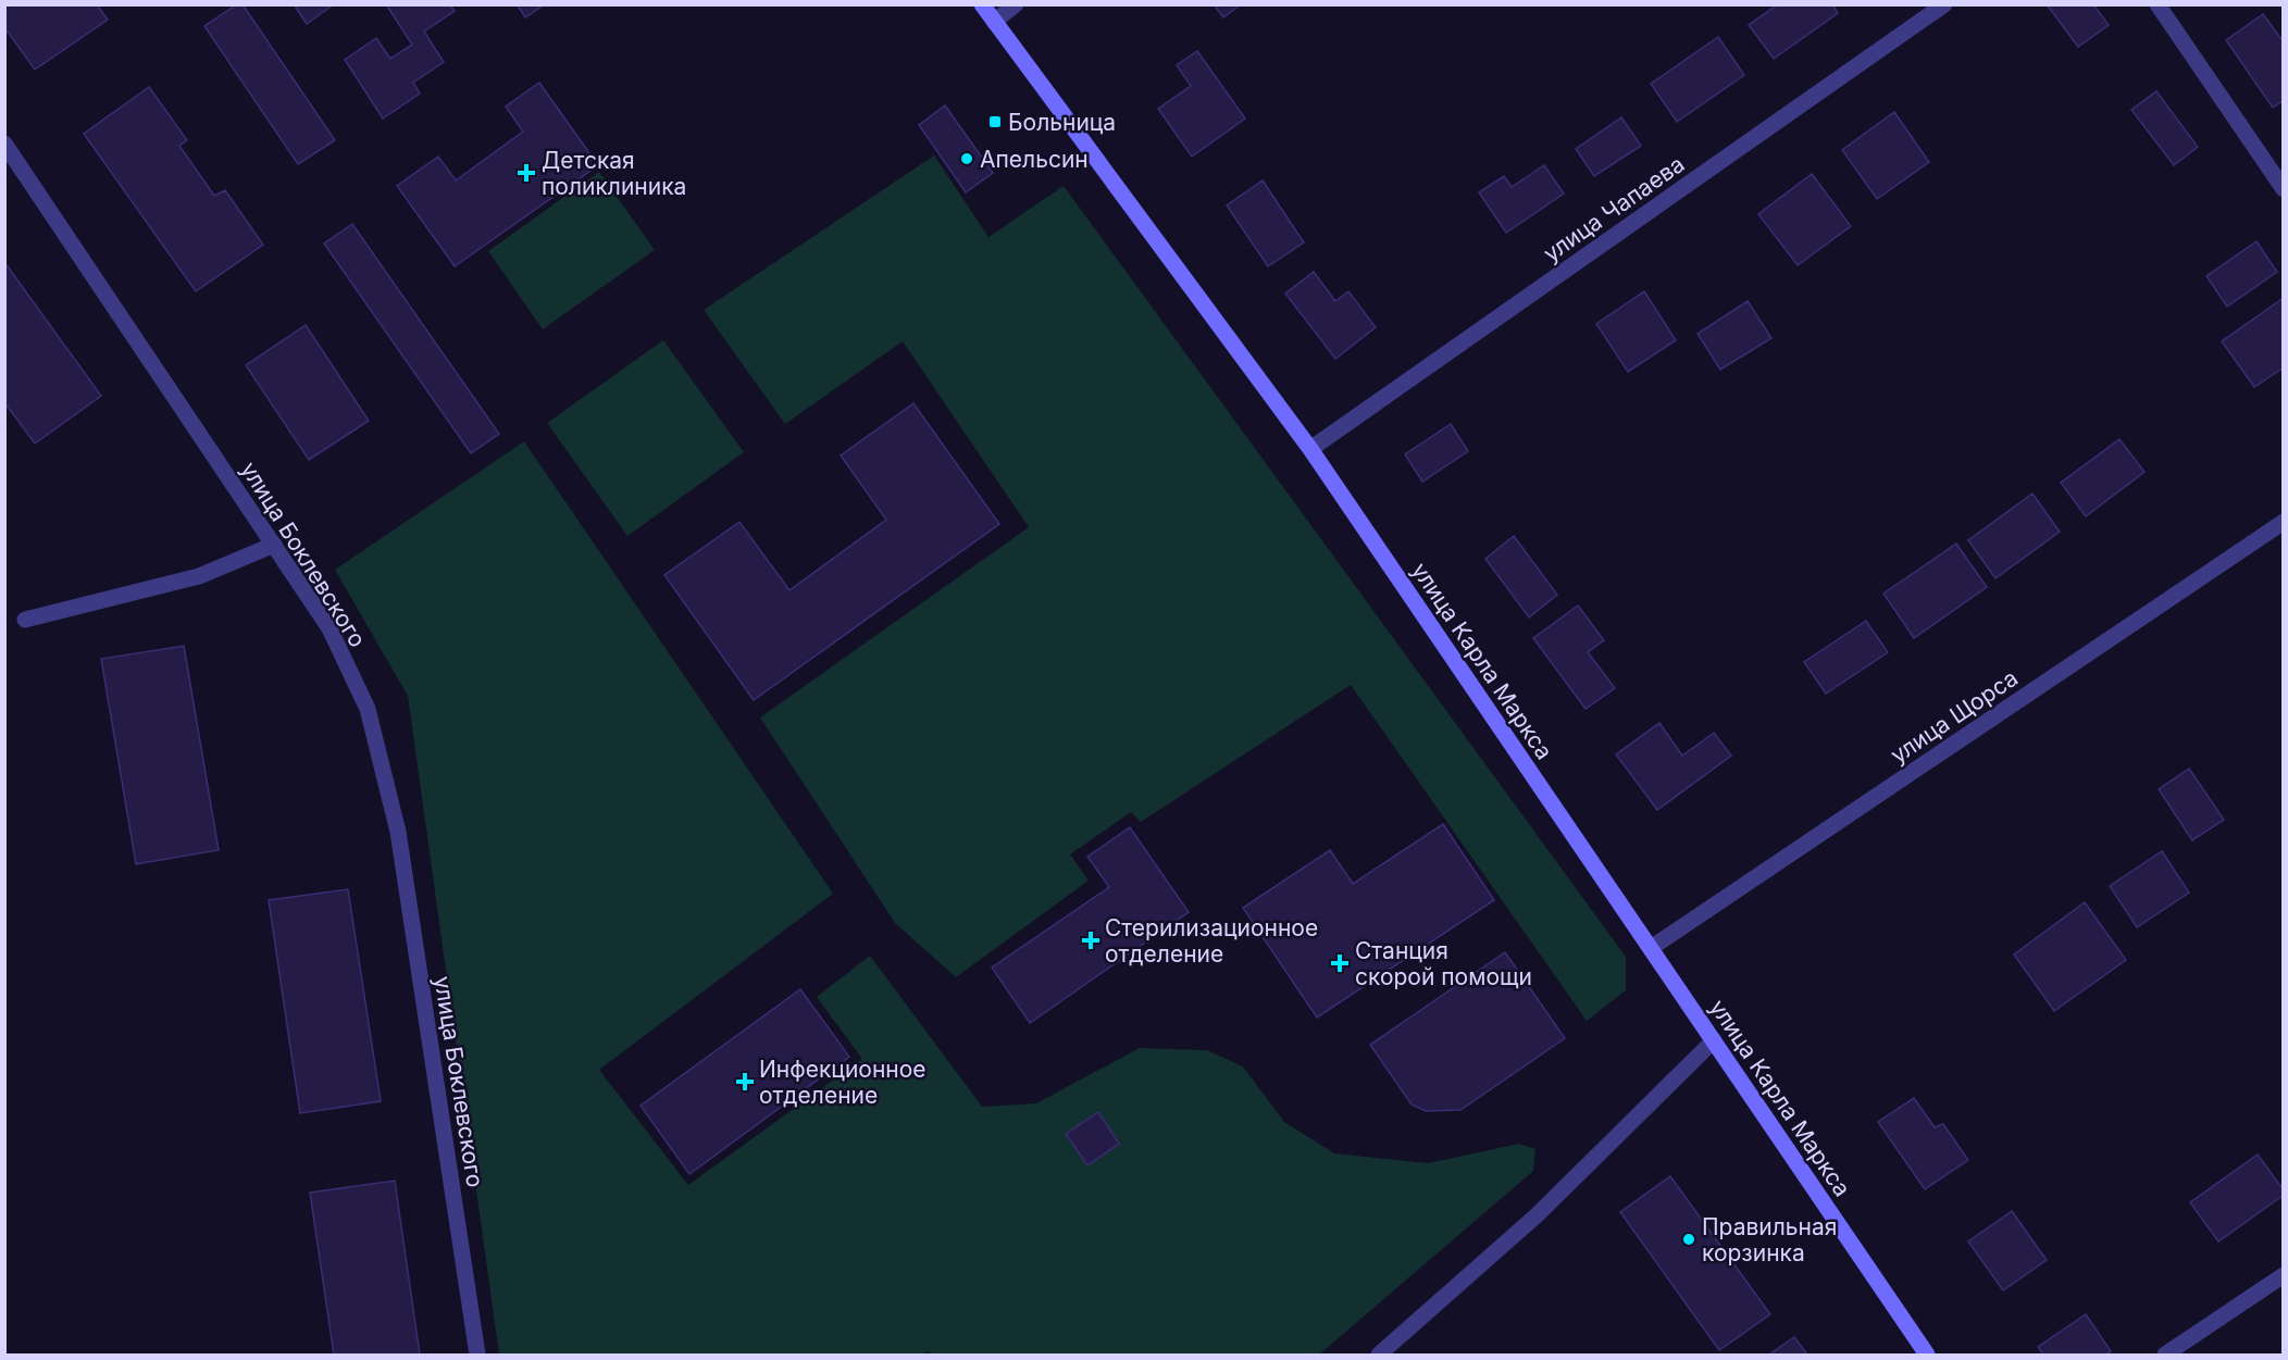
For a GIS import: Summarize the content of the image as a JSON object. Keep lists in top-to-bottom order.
{
  "streets": {
    "main road": ["улица Карла Маркса"],
    "street": ["улица Чапаева", "улица Боклевского", "улица Щорса"]
  },
  "crossings": [
    ["улица Чапаева", "улица Карла Маркса"],
    ["улица Карла Маркса", "улица Щорса"]
  ],
  "places": {
    "transit": ["Больница"],
    "other": ["Апельсин", "Правильная корзинка"],
    "health": [
      "Детская поликлиника",
      "Стерилизационное отделение",
      "Станция скорой помощи",
      "Инфекционное отделение"
    ]
  }
}
